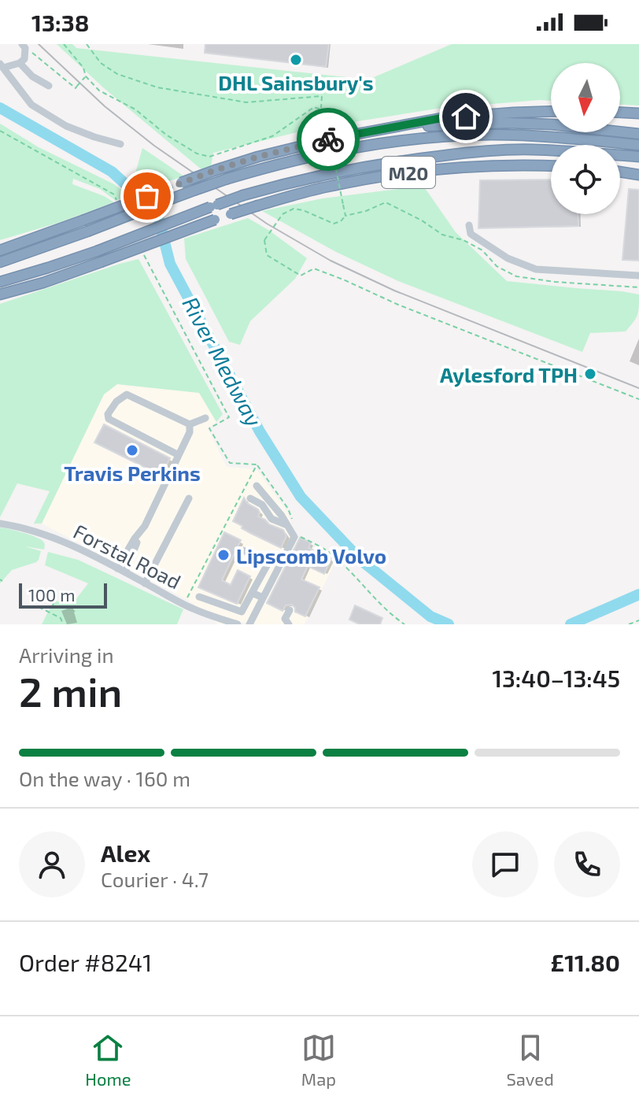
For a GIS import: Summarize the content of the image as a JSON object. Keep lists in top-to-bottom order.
{
  "streets": {
    "highway": ["M20"],
    "street": ["Forstal Road"]
  },
  "water": ["River Medway"],
  "places": [
    "DHL Sainsbury's",
    "Aylesford TPH",
    "Travis Perkins",
    "Lipscomb Volvo"
  ],
  "scale_bar": "100 m",
  "north": "bottom",
  "page": {
    "status": "13:38",
    "scale": "100 m",
    "heading": ["2 min", "Arriving in", "13:40–13:45"],
    "panel": [
      "Alex",
      "Courier · 4.7",
      "Order #8241",
      "£11.80"
    ],
    "bar": "On the way · 160 m",
    "tabs": ["Home", "Map", "Saved"]
  }
}
